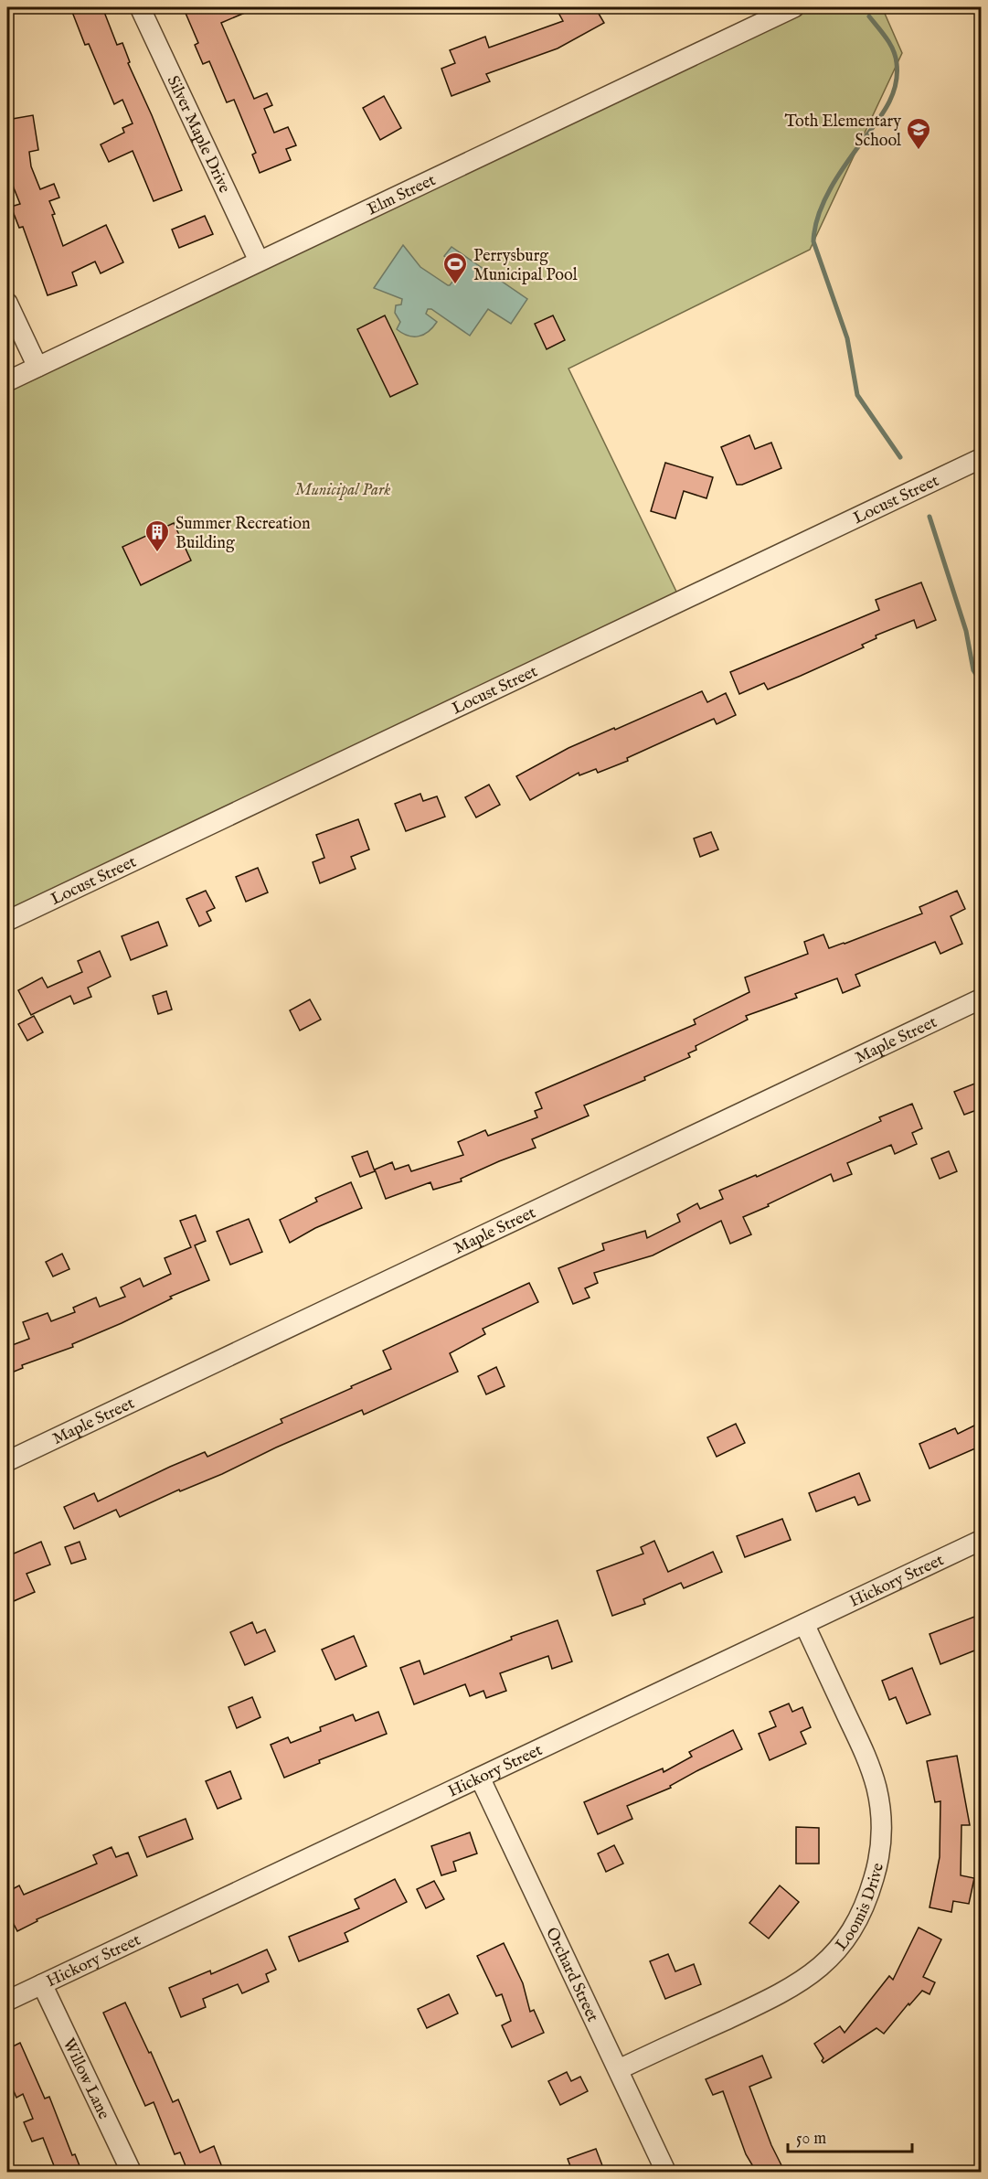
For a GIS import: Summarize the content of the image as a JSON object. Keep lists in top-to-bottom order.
{
  "streets": {
    "street": [
      "Silver Maple Drive",
      "Elm Street",
      "Locust Street",
      "Maple Street",
      "Hickory Street",
      "Loomis Drive",
      "Orchard Street",
      "Willow Lane"
    ]
  },
  "crossings": [
    ["Silver Maple Drive", "Elm Street"],
    ["Hickory Street", "Loomis Drive"],
    ["Hickory Street", "Orchard Street"],
    ["Hickory Street", "Willow Lane"],
    ["Loomis Drive", "Orchard Street"]
  ],
  "parks": ["Municipal Park"],
  "places": {
    "school or university": ["Toth Elementary School"],
    "sports": ["Perrysburg Municipal Pool"],
    "building": ["Summer Recreation Building"]
  },
  "scale_bar": "50 m"
}
